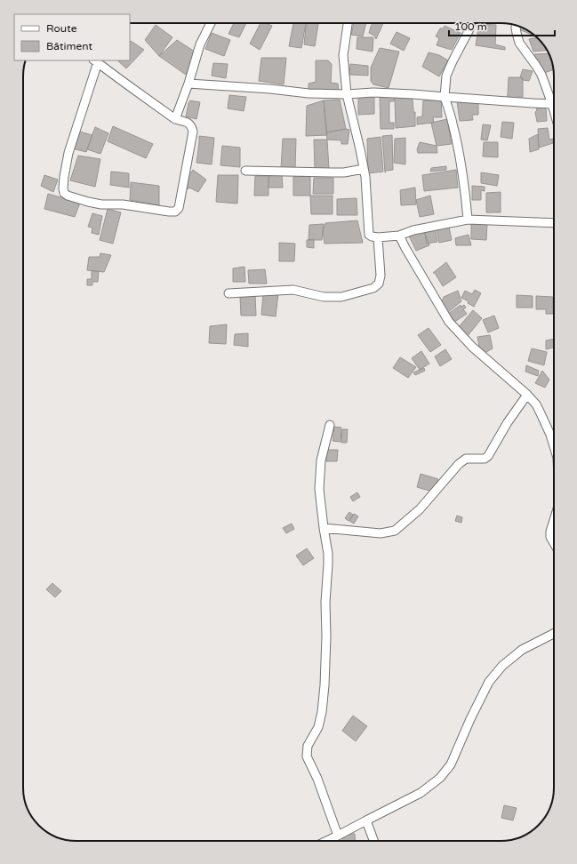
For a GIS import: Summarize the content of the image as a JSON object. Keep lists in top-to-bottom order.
{
  "legend": ["Route", "Bâtiment"],
  "scale_bar": "100 m"
}
